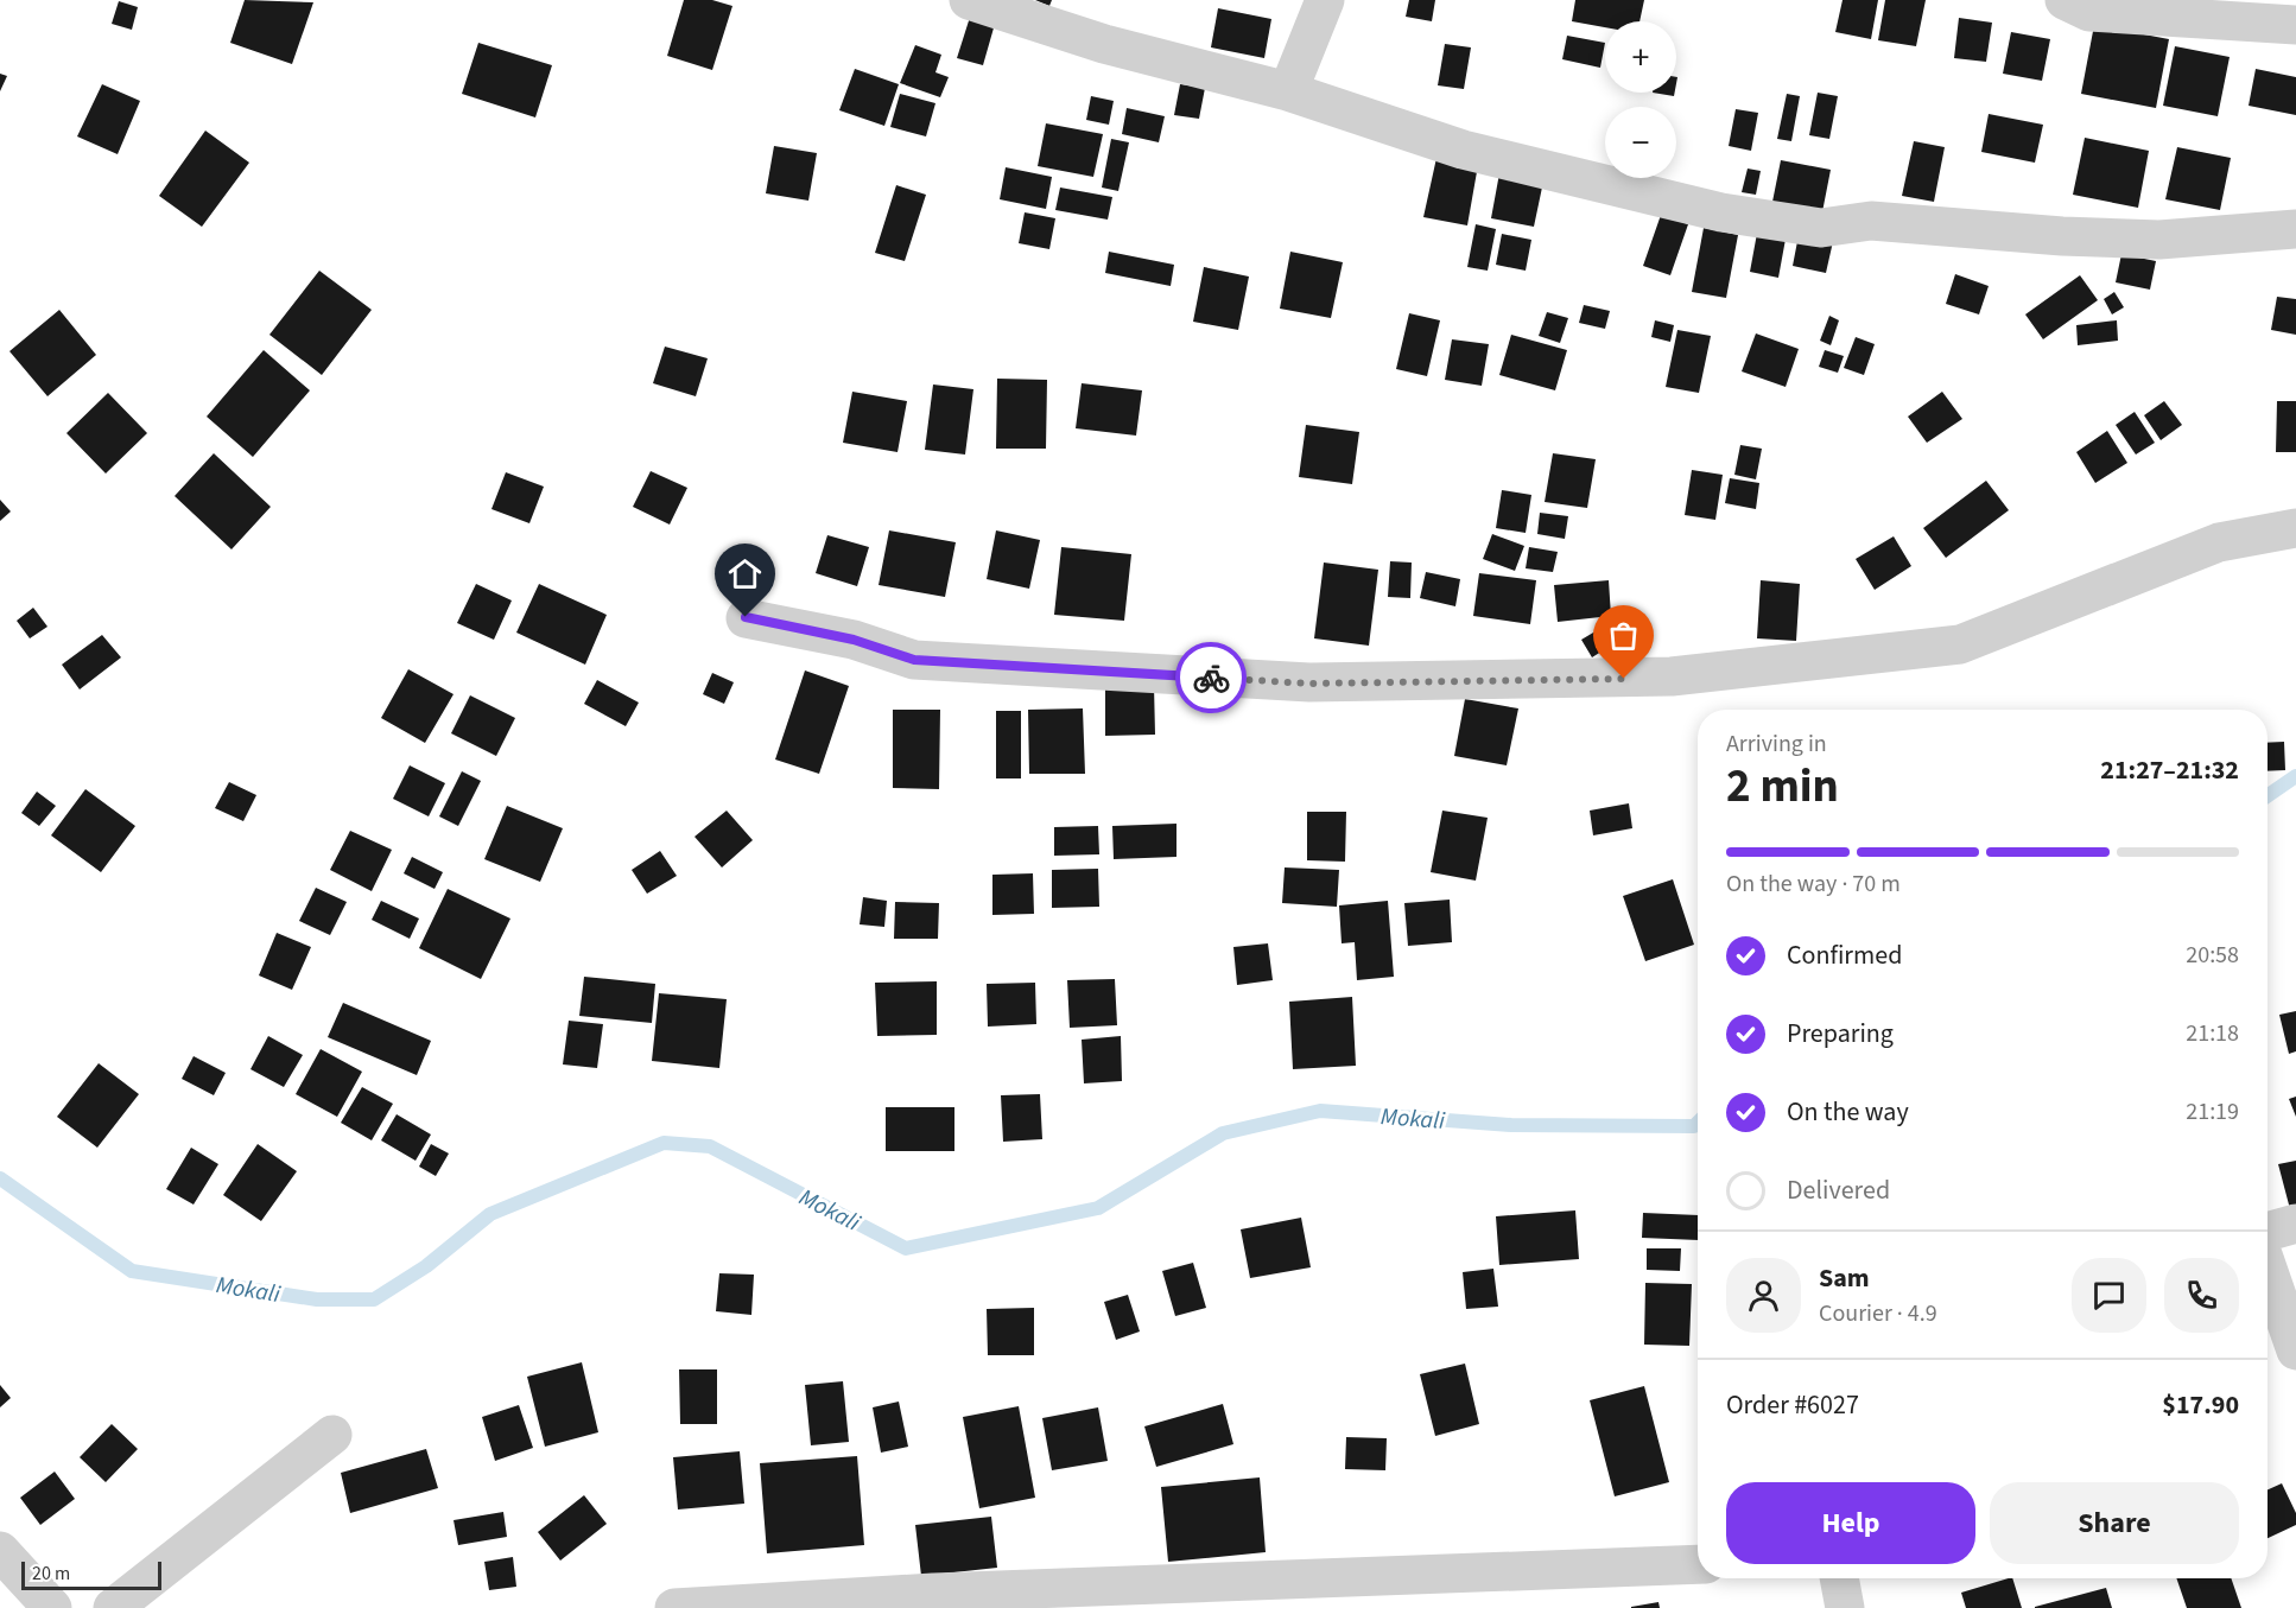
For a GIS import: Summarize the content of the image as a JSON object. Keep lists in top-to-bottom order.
{
  "water": ["Mokali"],
  "scale_bar": "20 m",
  "page": {
    "map_buttons": ["+", "−"],
    "heading": ["2 min", "Arriving in", "21:27–21:32"],
    "panel": [
      "Sam",
      "Courier · 4.9",
      "Order #6027",
      "$17.90"
    ],
    "bar": "On the way · 70 m",
    "list": [
      ["Confirmed", "20:58"],
      ["Preparing", "21:18"],
      ["On the way", "21:19"],
      "Delivered"
    ],
    "buttons": ["Help", "Share"],
    "scale": "20 m"
  }
}
